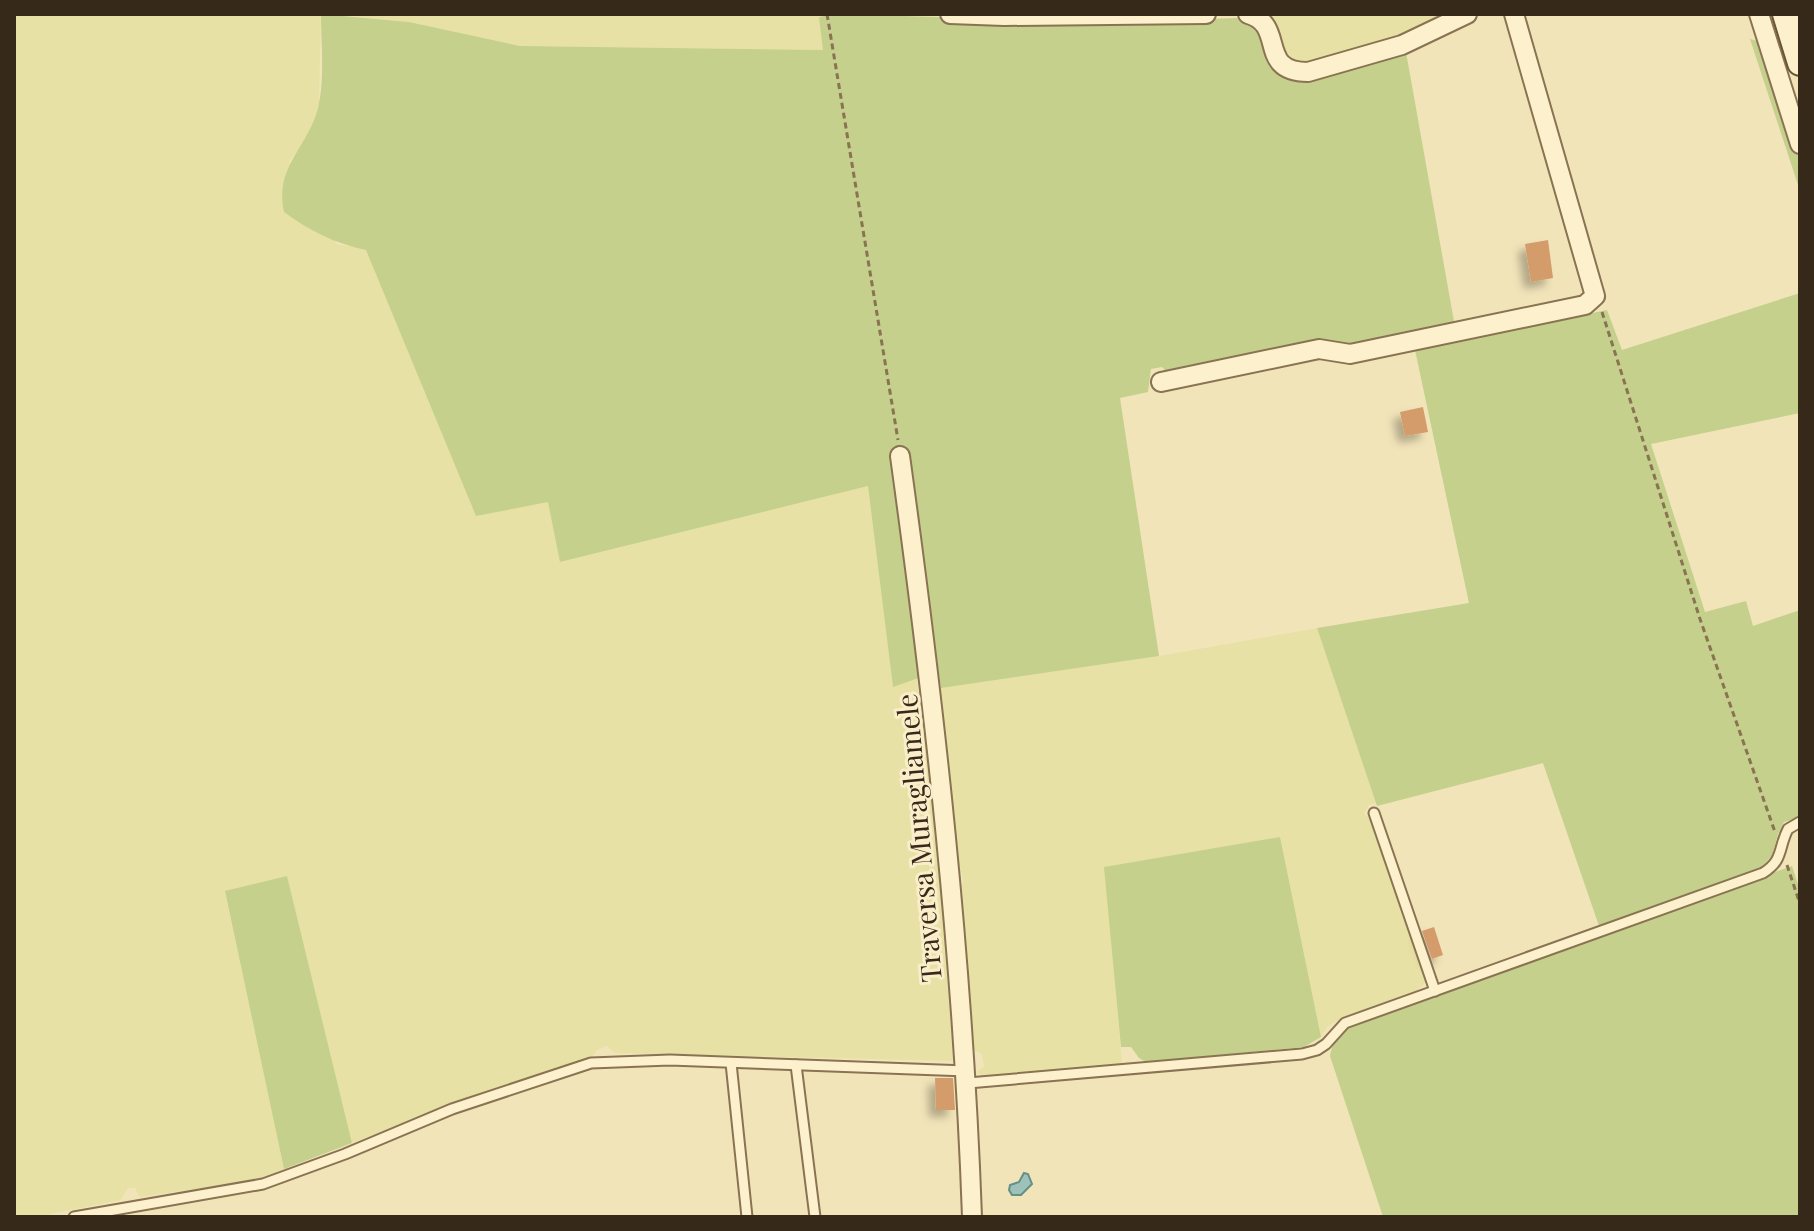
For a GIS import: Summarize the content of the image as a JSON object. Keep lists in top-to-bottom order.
{
  "streets": {
    "street": ["Traversa Muragliamele"]
  }
}
